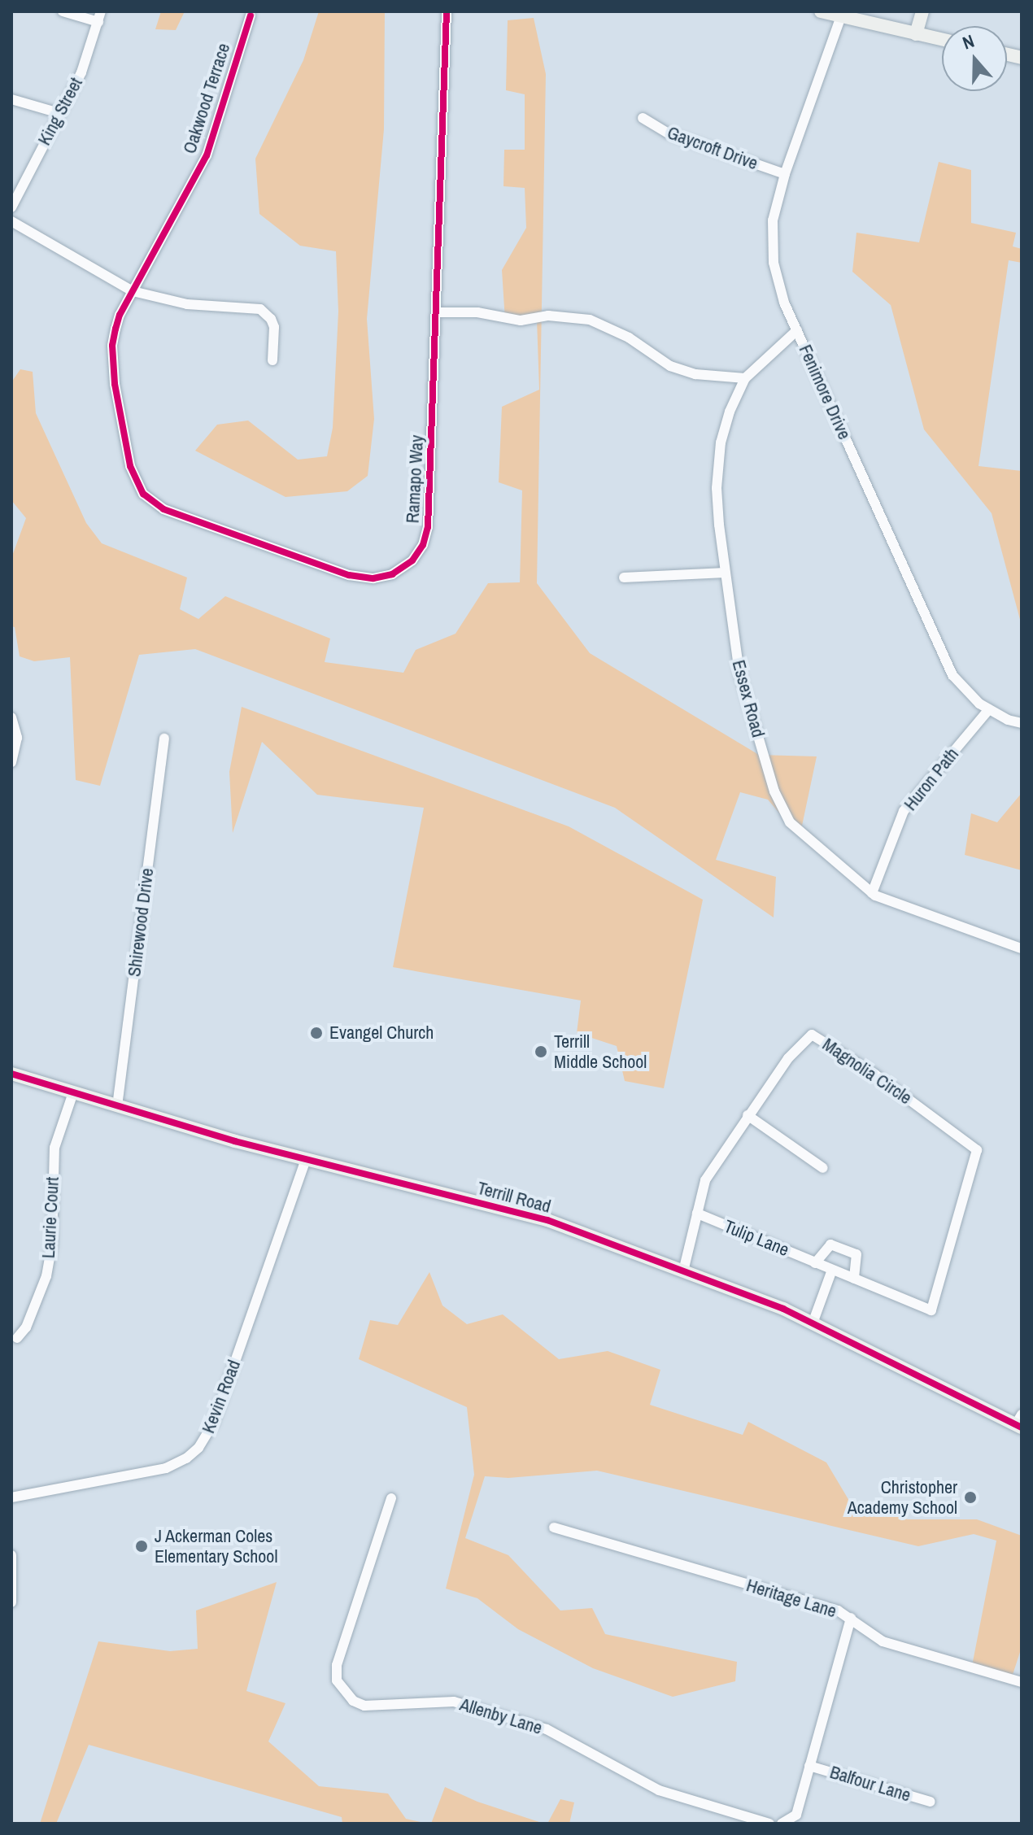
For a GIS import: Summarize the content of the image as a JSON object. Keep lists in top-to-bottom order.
{
  "streets": {
    "street": [
      "Oakwood Terrace",
      "King Street",
      "Gaycroft Drive",
      "Fenimore Drive",
      "Ramapo Way",
      "Essex Road",
      "Huron Path",
      "Shirewood Drive",
      "Magnolia Circle",
      "Terrill Road",
      "Laurie Court",
      "Tulip Lane",
      "Kevin Road",
      "Heritage Lane",
      "Allenby Lane",
      "Balfour Lane"
    ]
  },
  "crossings": [
    ["Oakwood Terrace", "Ramapo Way"],
    ["Gaycroft Drive", "Fenimore Drive"],
    ["Fenimore Drive", "Essex Road"],
    ["Fenimore Drive", "Huron Path"],
    ["Essex Road", "Huron Path"],
    ["Shirewood Drive", "Terrill Road"],
    ["Magnolia Circle", "Terrill Road"],
    ["Magnolia Circle", "Tulip Lane"],
    ["Terrill Road", "Laurie Court"],
    ["Terrill Road", "Kevin Road"]
  ],
  "places": [
    "Evangel Church",
    "Terrill Middle School",
    "Christopher Academy School",
    "J Ackerman Coles Elementary School"
  ],
  "north": "top"
}
